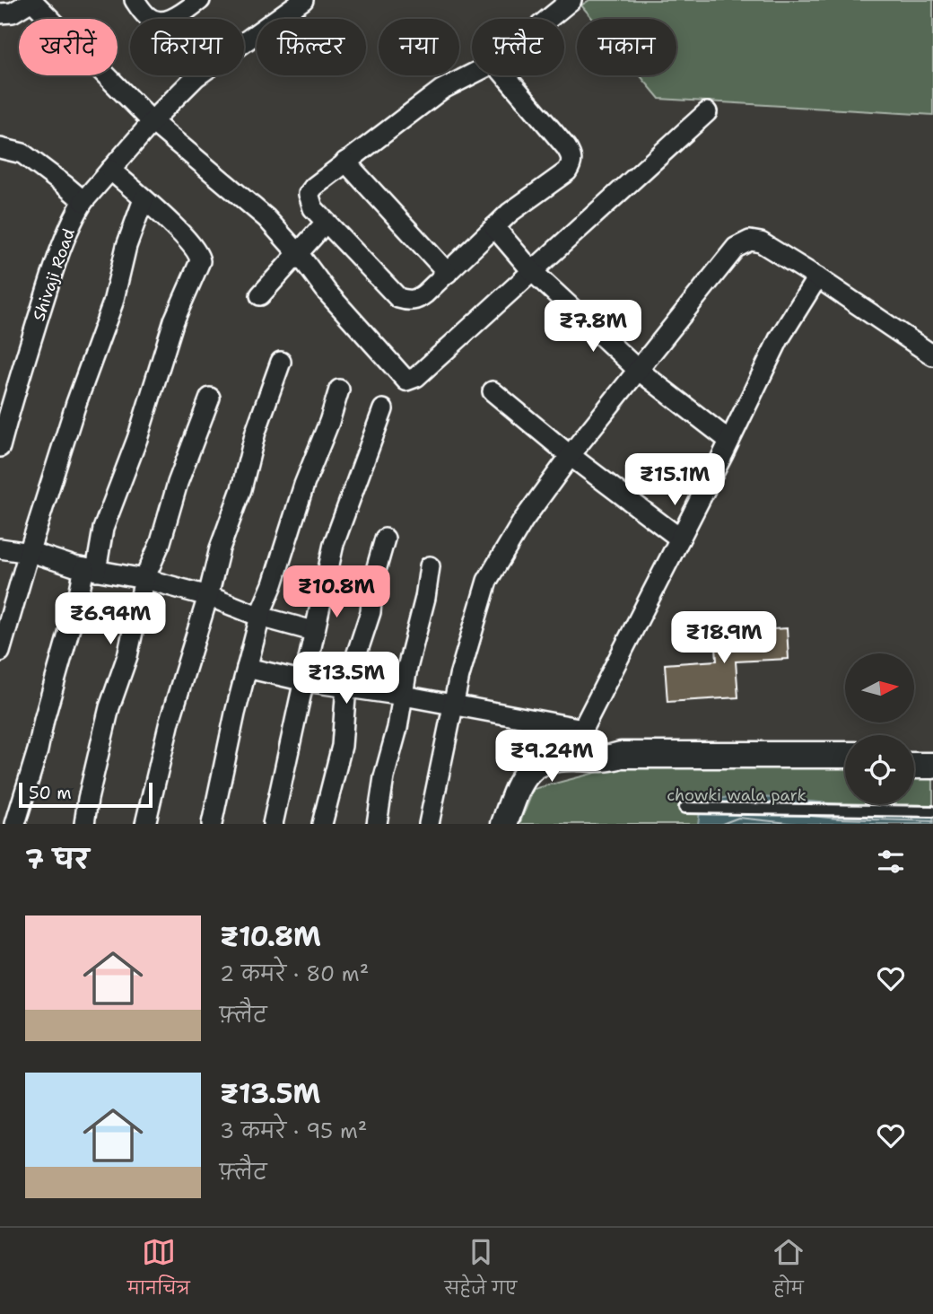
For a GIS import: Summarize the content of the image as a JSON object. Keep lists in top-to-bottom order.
{
  "streets": {
    "street": ["Shivaji Road"]
  },
  "parks": ["chowki wala park"],
  "scale_bar": "50 m",
  "north": "right",
  "page": {
    "chip": [
      "खरीदें",
      "किराया",
      "फ़िल्टर",
      "नया",
      "फ़्लैट",
      "मकान"
    ],
    "price": [
      "₹7.8M",
      "₹15.1M",
      "₹10.8M",
      "₹6.94M",
      "₹18.9M",
      "₹13.5M",
      "₹9.24M"
    ],
    "scale": "50 m",
    "heading": "7 घर",
    "list": [
      {
        "name": "₹10.8M",
        "note": "2 कमरे · 80 m² · फ़्लैट"
      },
      {
        "name": "₹13.5M",
        "note": "3 कमरे · 95 m² · फ़्लैट"
      }
    ],
    "tabs": ["मानचित्र", "सहेजे गए", "होम"]
  }
}
